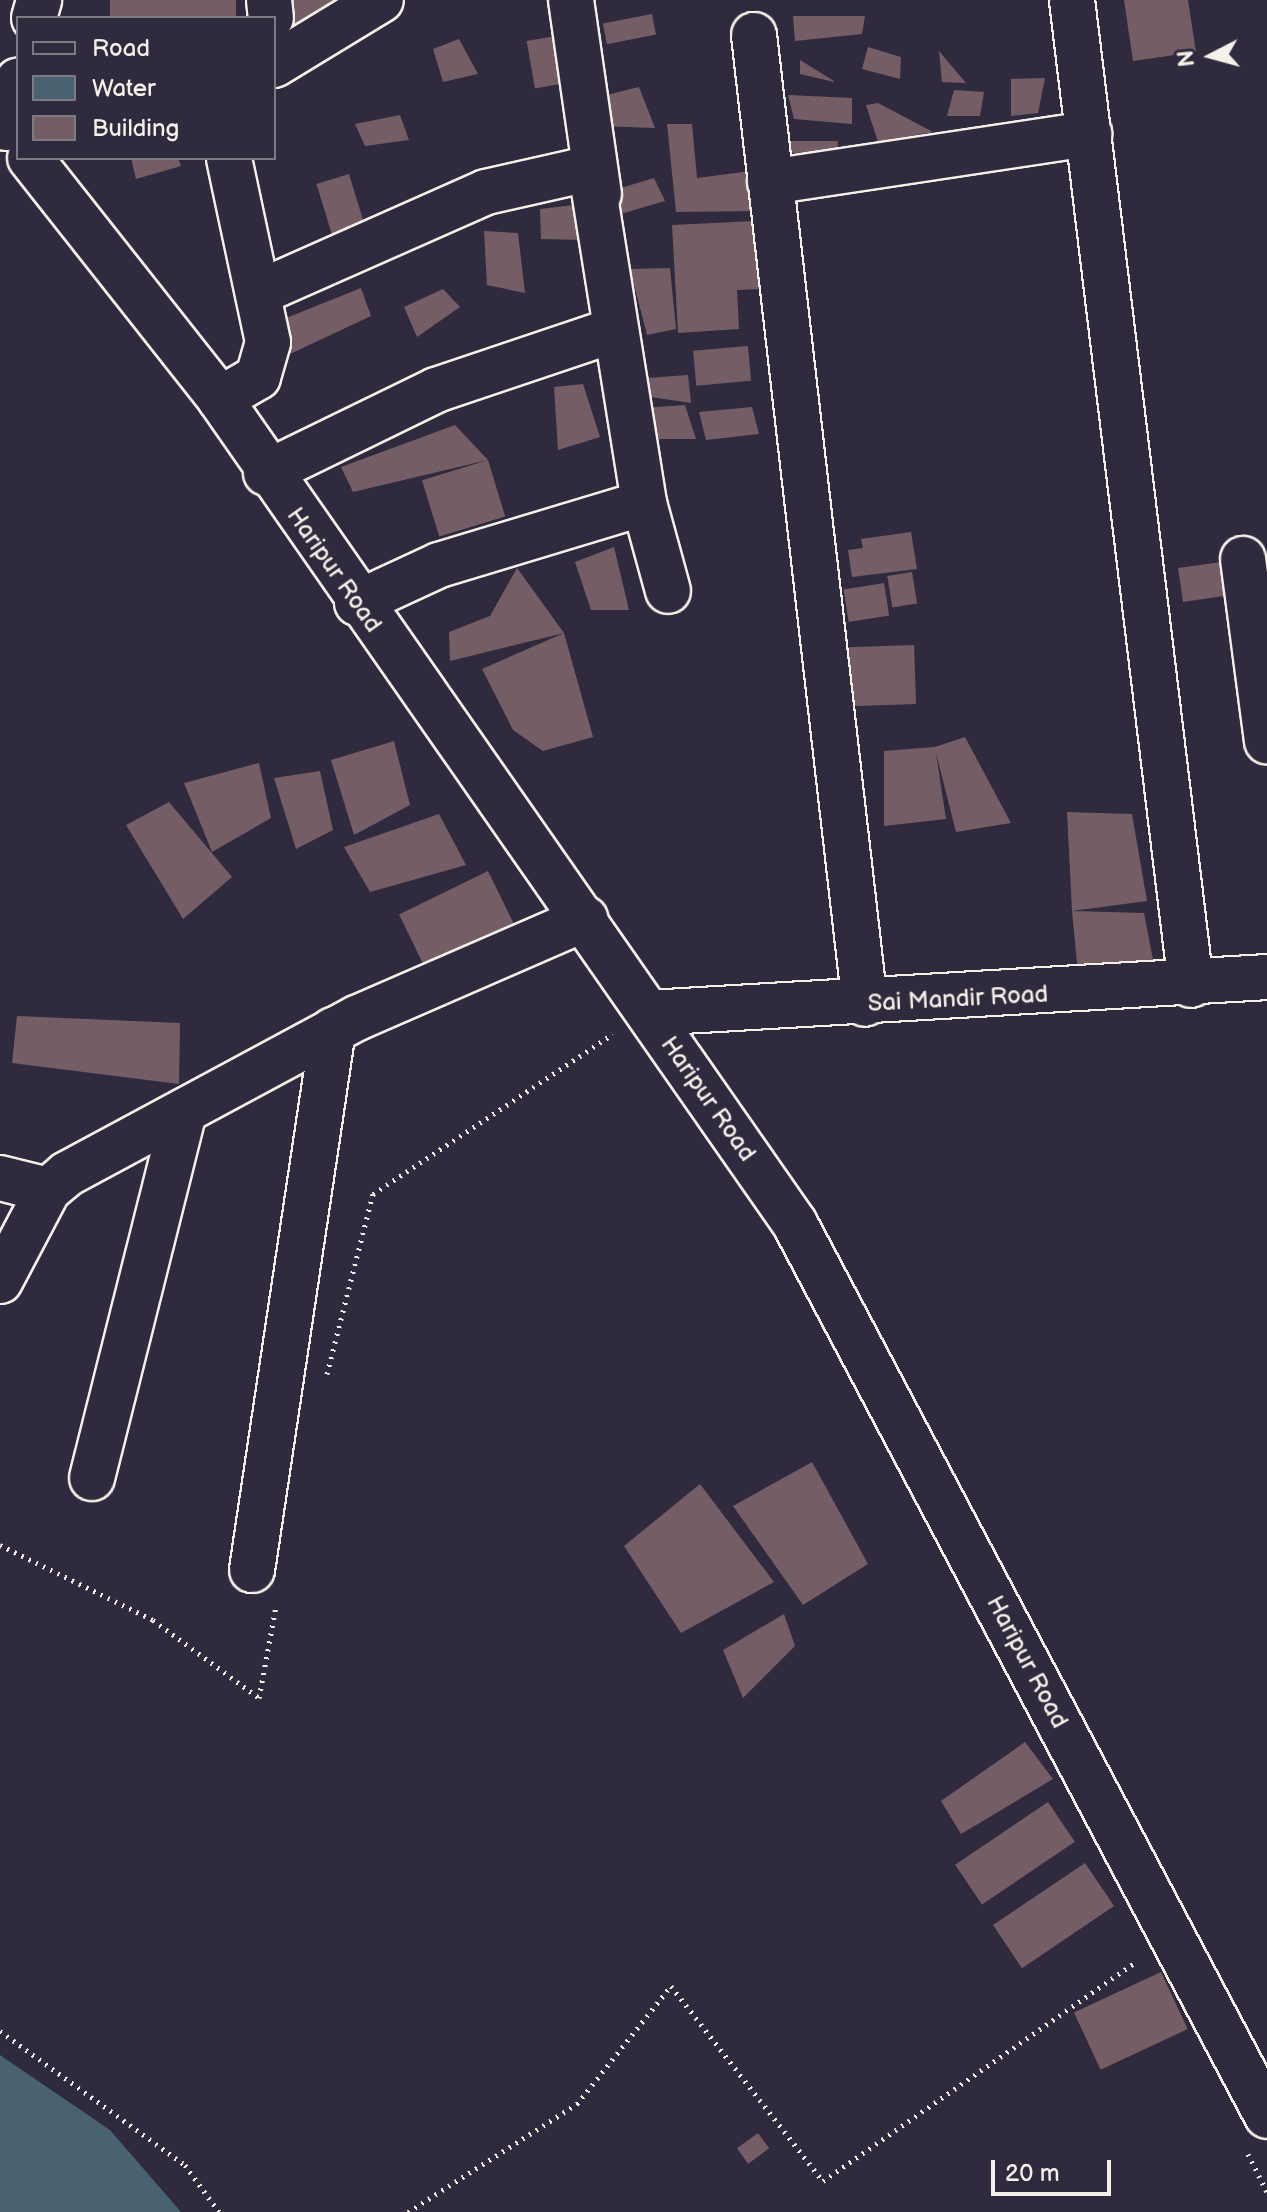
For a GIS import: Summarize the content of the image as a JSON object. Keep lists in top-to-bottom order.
{
  "streets": {
    "street": ["Haripur Road", "Sai Mandir Road"]
  },
  "crossings": [
    ["Haripur Road", "Sai Mandir Road"]
  ],
  "legend": ["Road", "Water", "Building"],
  "scale_bar": "20 m",
  "north": "left"
}
